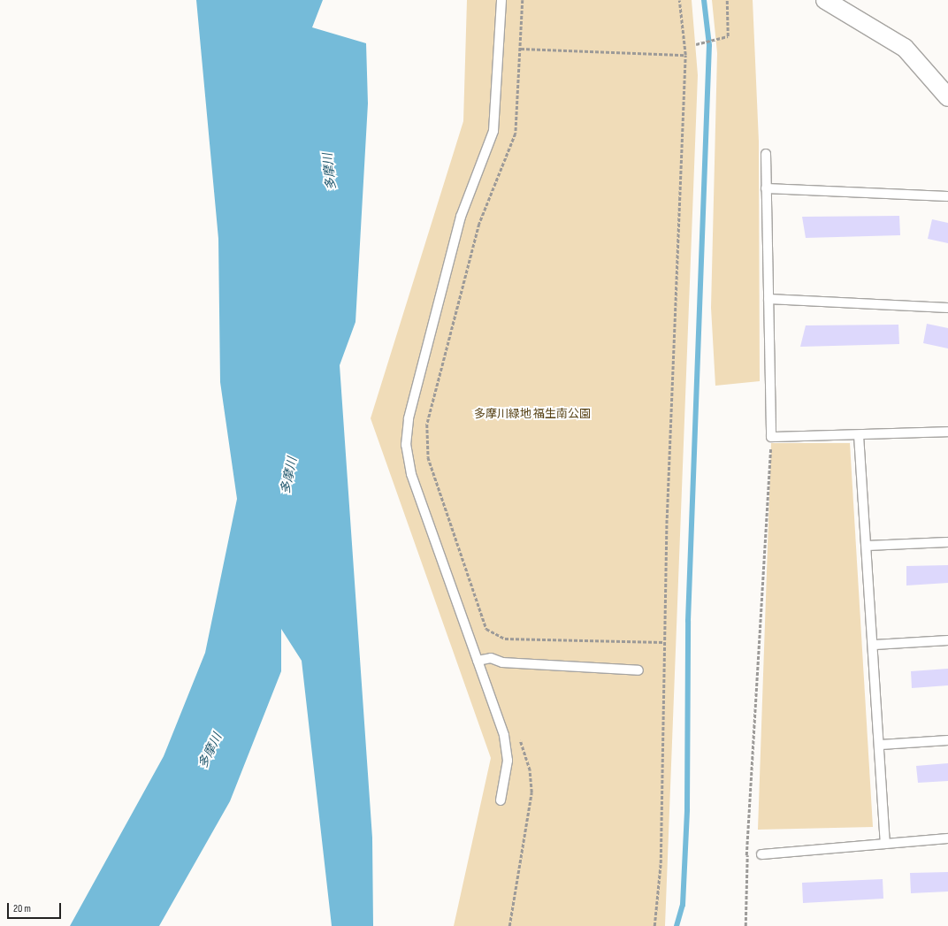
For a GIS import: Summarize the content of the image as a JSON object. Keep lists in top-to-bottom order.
{
  "water": ["多摩川"],
  "parks": ["多摩川緑地 福生南公園"],
  "scale_bar": "20 m"
}
